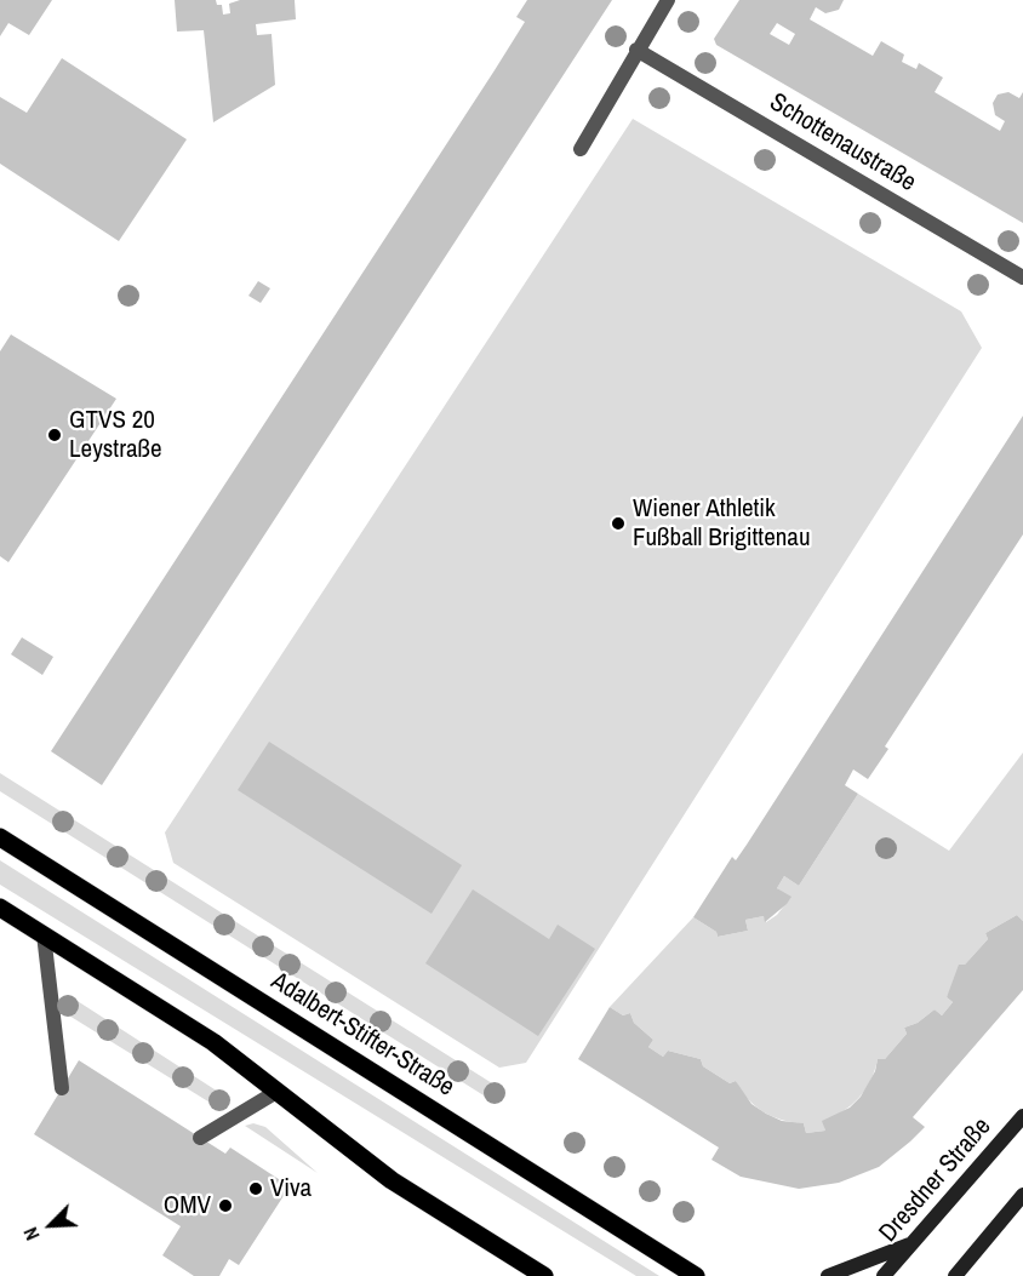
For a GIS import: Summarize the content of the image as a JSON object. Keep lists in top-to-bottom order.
{
  "streets": {
    "main road": ["Adalbert-Stifter-Straße", "Dresdner Straße"],
    "street": ["Schottenaustraße"]
  },
  "places": [
    "GTVS 20 Leystraße",
    "Wiener Athletik Fußball Brigittenau",
    "Viva",
    "OMV"
  ],
  "north": "bottom left"
}
